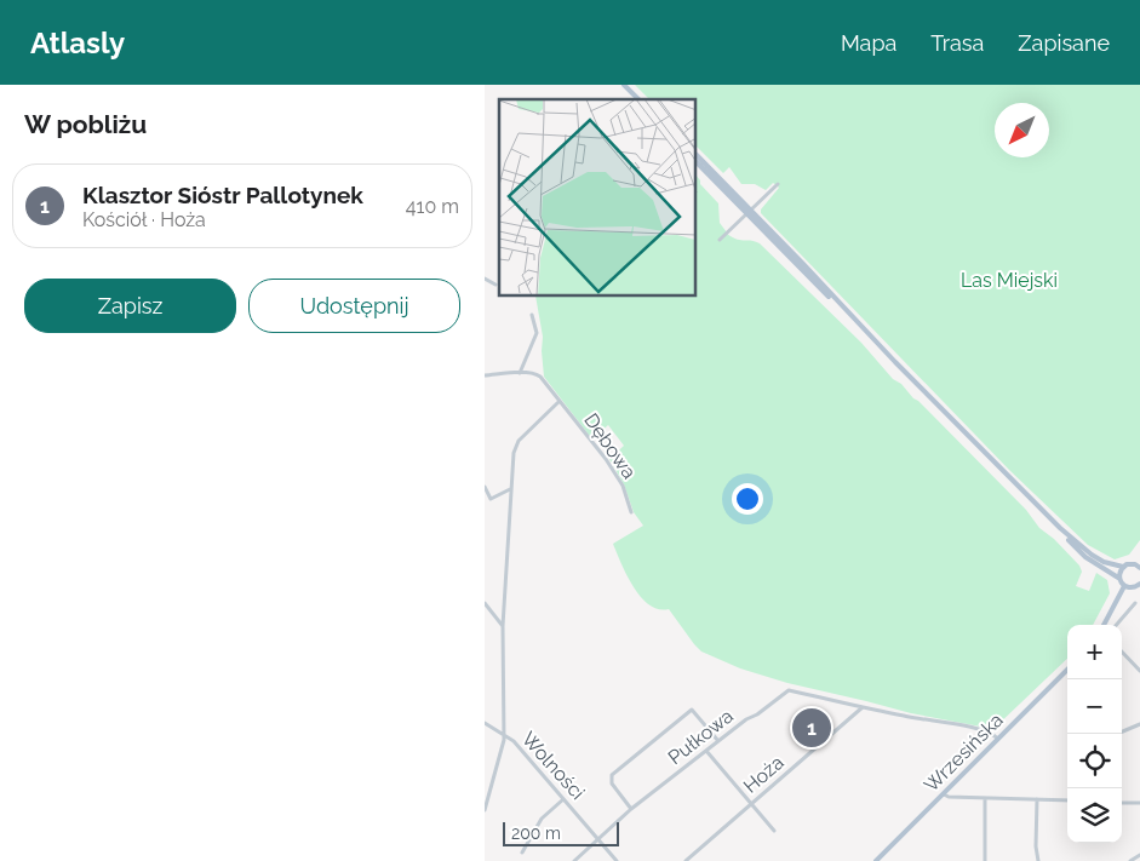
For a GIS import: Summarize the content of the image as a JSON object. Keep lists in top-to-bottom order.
{
  "streets": {
    "main road": ["Wrzesińska"],
    "street": [
      "Dębowa",
      "Pułkowa",
      "Wolności",
      "Hoża"
    ]
  },
  "crossings": [
    ["Pułkowa", "Wolności"],
    ["Pułkowa", "Hoża"]
  ],
  "parks": ["Las Miejski"],
  "scale_bar": "200 m",
  "north": "bottom left",
  "page": {
    "header": "Atlasly",
    "nav": ["Mapa", "Trasa", "Zapisane"],
    "heading": "W pobliżu",
    "list": [
      {
        "mark": "1",
        "name": "Klasztor Sióstr Pallotynek",
        "note": "Kościół · Hoża",
        "value": "410 m"
      }
    ],
    "buttons": ["Zapisz", "Udostępnij"],
    "map_buttons": ["+", "−"],
    "pins": "1",
    "scale": "200 m"
  }
}
